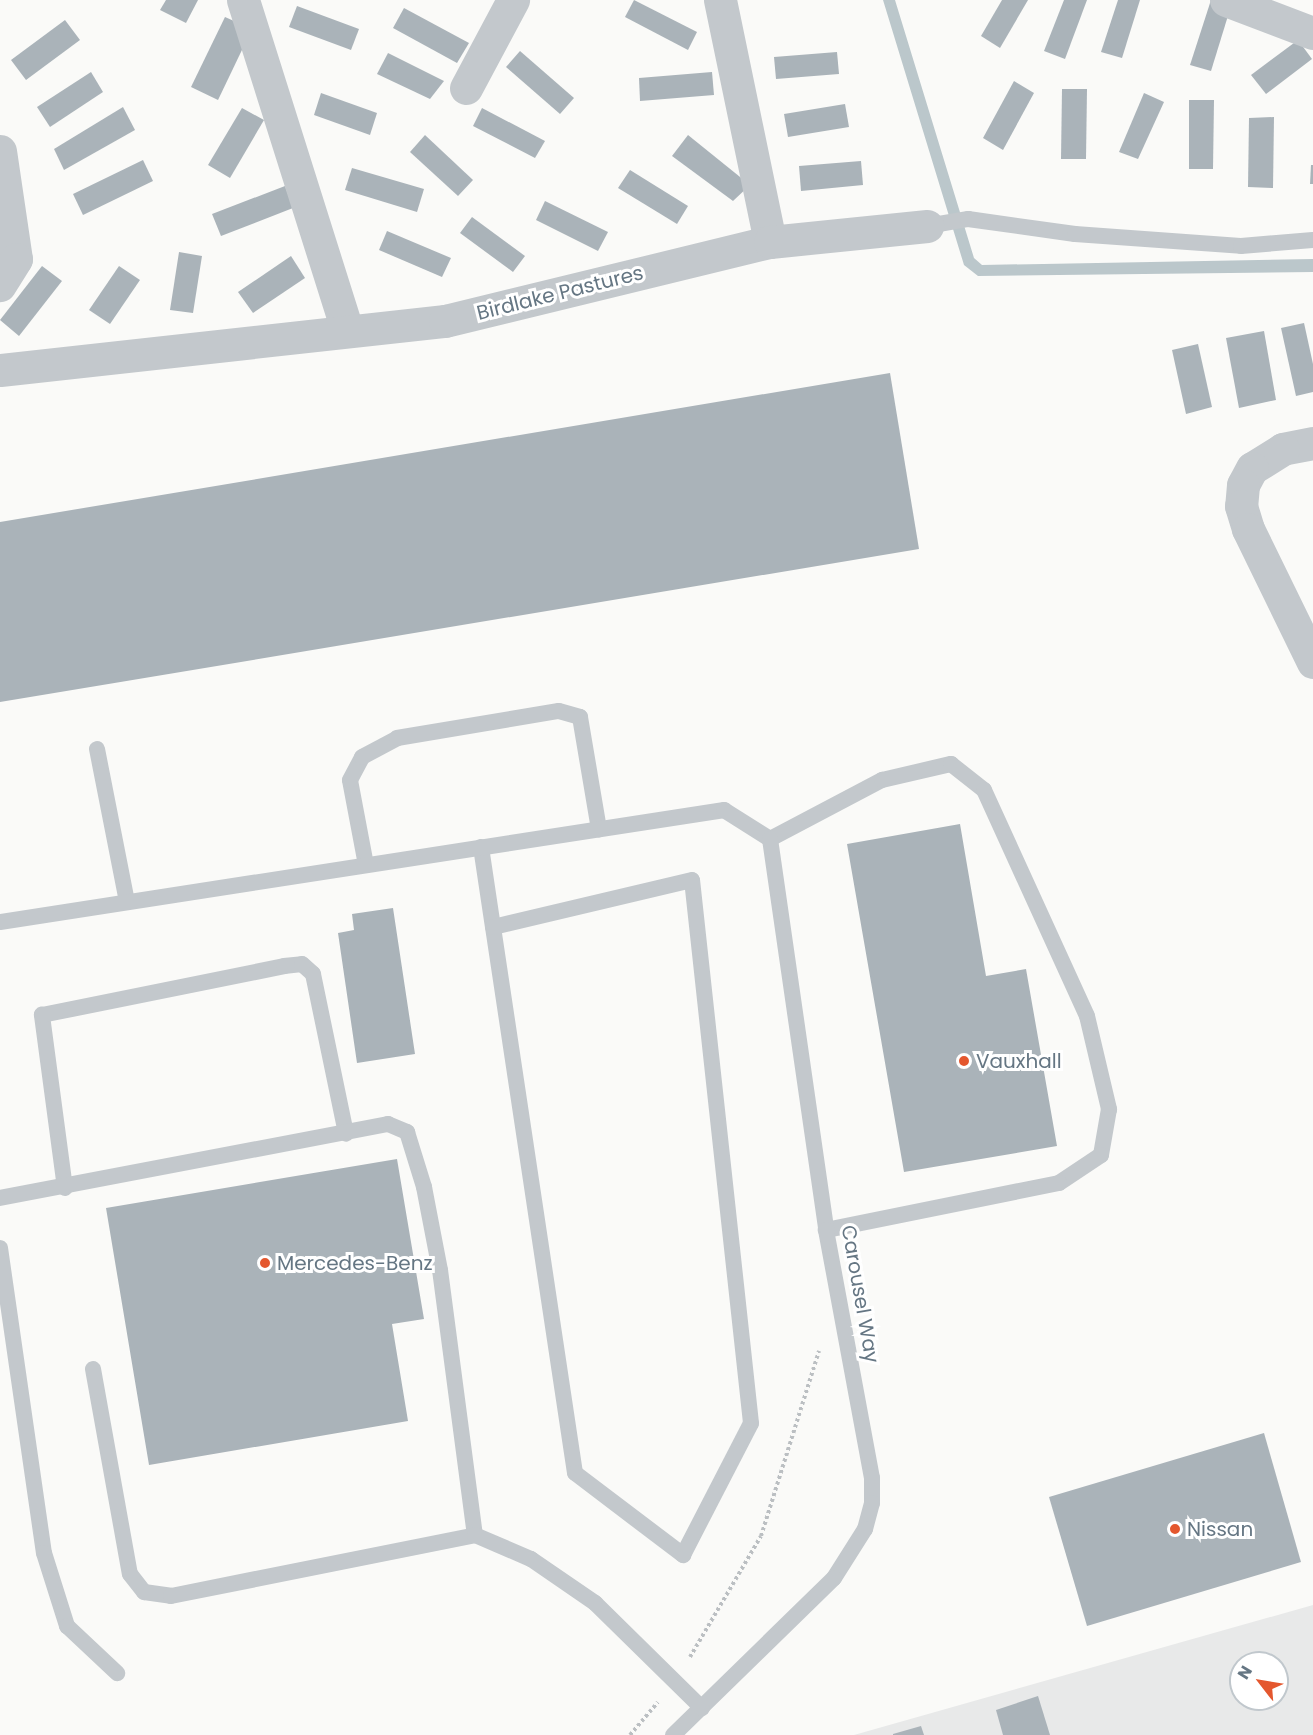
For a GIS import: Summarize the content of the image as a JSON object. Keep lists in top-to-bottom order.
{
  "streets": {
    "street": ["Birdlake Pastures"],
    "lane": ["Carousel Way"]
  },
  "places": ["Vauxhall", "Mercedes-Benz", "Nissan"],
  "north": "top left"
}
